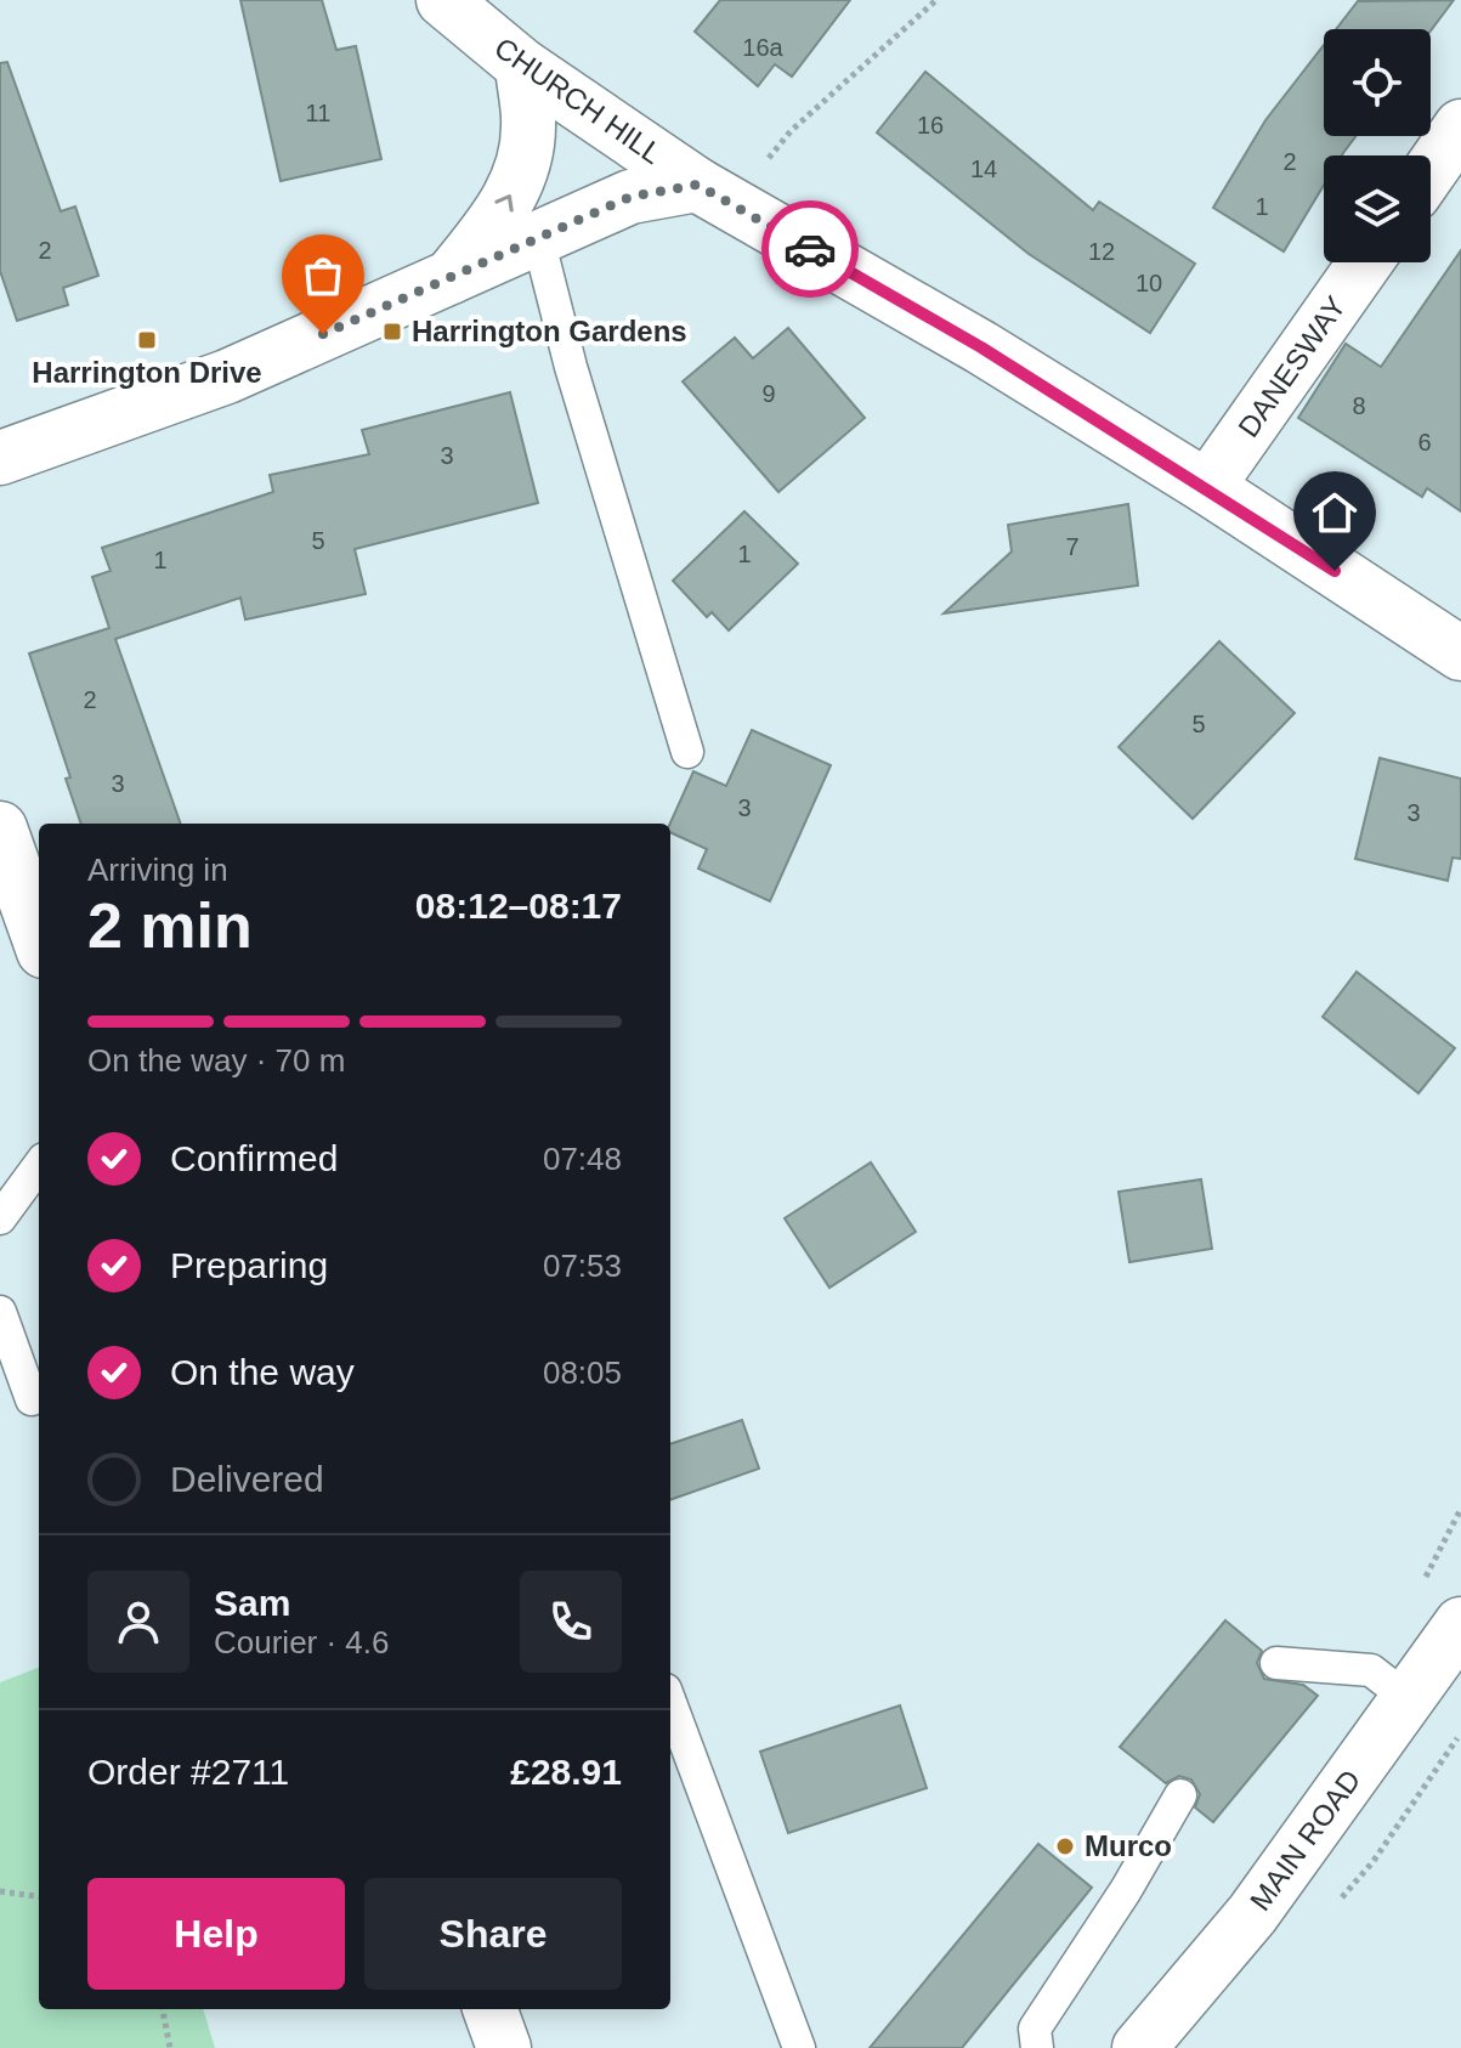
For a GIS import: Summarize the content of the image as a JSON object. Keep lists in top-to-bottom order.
{
  "streets": {
    "street": ["CHURCH HILL", "DANESWAY", "MAIN ROAD"]
  },
  "crossings": [
    ["CHURCH HILL", "DANESWAY"]
  ],
  "places": {
    "transit": ["Harrington Gardens", "Harrington Drive"],
    "other": ["Murco"]
  },
  "house_numbers": [
    "16a",
    "11",
    "16",
    "2",
    "14",
    "1",
    "2",
    "12",
    "10",
    "9",
    "8",
    "6",
    "3",
    "5",
    "7",
    "1",
    "1",
    "2",
    "5",
    "3",
    "3",
    "3"
  ],
  "page": {
    "heading": ["2 min", "Arriving in", "08:12–08:17"],
    "panel": [
      "Sam",
      "Courier · 4.6",
      "Order #2711",
      "£28.91"
    ],
    "bar": "On the way · 70 m",
    "list": [
      ["Confirmed", "07:48"],
      ["Preparing", "07:53"],
      ["On the way", "08:05"],
      "Delivered"
    ],
    "buttons": ["Help", "Share"]
  }
}
